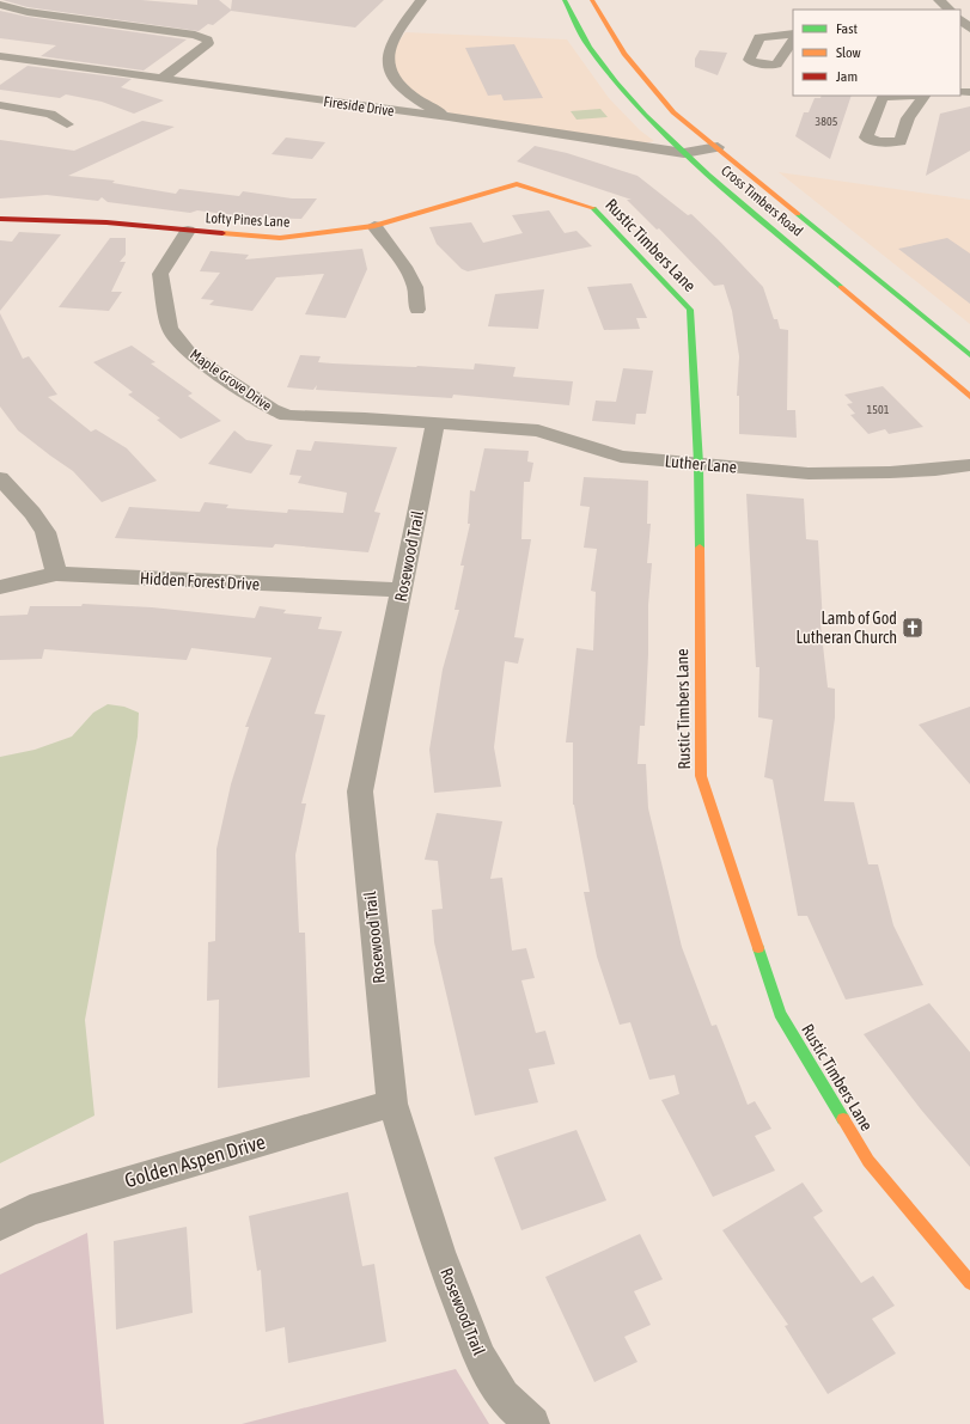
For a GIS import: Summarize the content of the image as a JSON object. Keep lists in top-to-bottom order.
{
  "streets": {
    "main road": ["Cross Timbers Road", "Lofty Pines Lane", "Rustic Timbers Lane"],
    "street": [
      "Fireside Drive",
      "Maple Grove Drive",
      "Luther Lane",
      "Rosewood Trail",
      "Hidden Forest Drive",
      "Golden Aspen Drive"
    ]
  },
  "crossings": [
    ["Fireside Drive", "Cross Timbers Road"],
    ["Lofty Pines Lane", "Rustic Timbers Lane"],
    ["Lofty Pines Lane", "Maple Grove Drive"],
    ["Rustic Timbers Lane", "Luther Lane"],
    ["Maple Grove Drive", "Luther Lane"],
    ["Maple Grove Drive", "Rosewood Trail"],
    ["Luther Lane", "Rosewood Trail"],
    ["Rosewood Trail", "Hidden Forest Drive"],
    ["Rosewood Trail", "Golden Aspen Drive"]
  ],
  "places": {
    "church": ["Lamb of God Lutheran Church"]
  },
  "house_numbers": ["3805", "1501"],
  "legend": ["Fast", "Slow", "Jam"]
}
